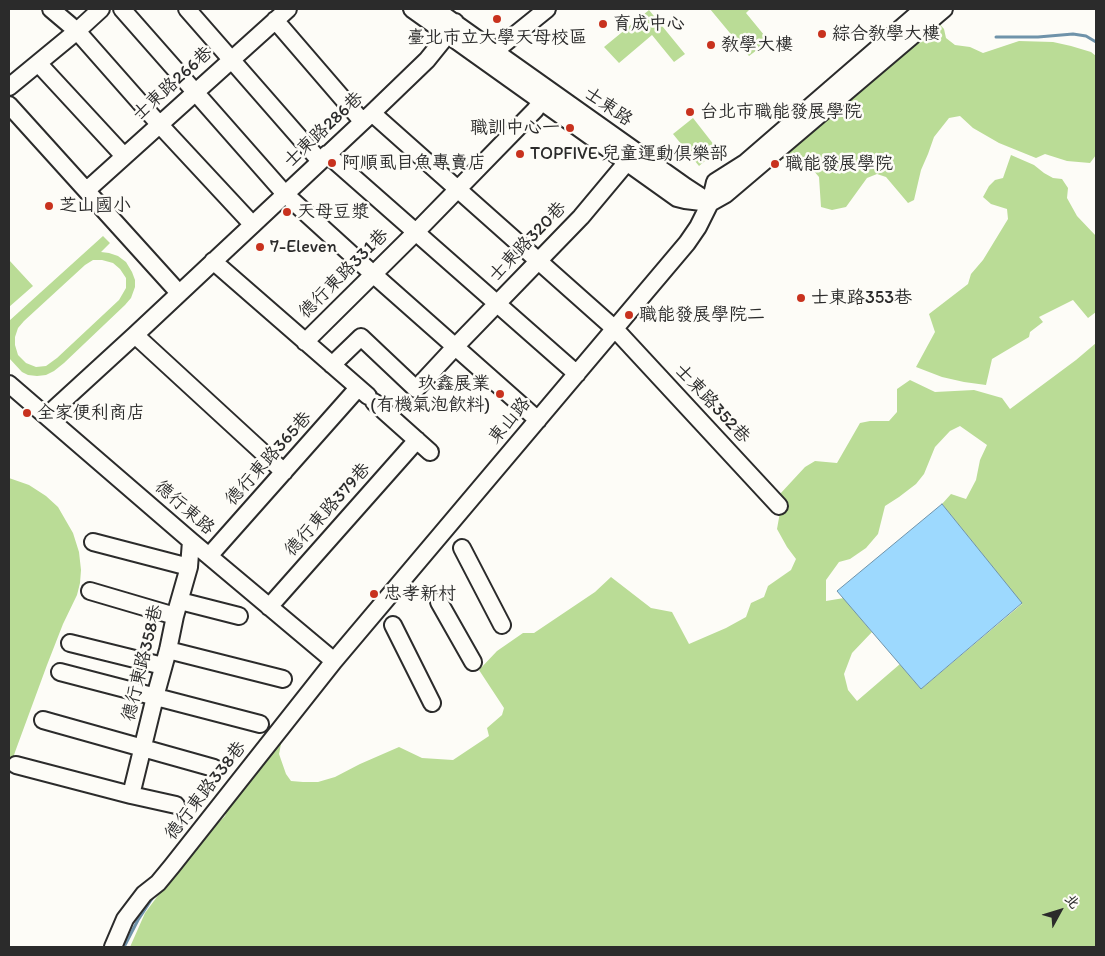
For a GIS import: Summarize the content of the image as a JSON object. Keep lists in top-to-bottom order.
{
  "streets": {
    "street": [
      "士東路266巷",
      "士東路",
      "士東路286巷",
      "士東路320巷",
      "德行東路331巷",
      "士東路352巷",
      "東山路",
      "德行東路365巷",
      "德行東路",
      "德行東路379巷",
      "德行東路358巷",
      "德行東路338巷"
    ]
  },
  "crossings": [
    ["士東路266巷", "士東路352巷"],
    ["士東路", "士東路286巷"],
    ["士東路", "士東路320巷"],
    ["士東路", "德行東路331巷"],
    ["士東路", "東山路"],
    ["士東路286巷", "德行東路331巷"],
    ["士東路286巷", "士東路352巷"],
    ["士東路320巷", "士東路352巷"],
    ["德行東路331巷", "士東路352巷"],
    ["士東路352巷", "東山路"],
    ["東山路", "德行東路"],
    ["東山路", "德行東路338巷"],
    ["德行東路365巷", "德行東路"],
    ["德行東路", "德行東路379巷"],
    ["德行東路", "德行東路358巷"],
    ["德行東路", "德行東路338巷"]
  ],
  "places": [
    "臺北市立大學天母校區",
    "育成中心",
    "綜合教學大樓",
    "教學大樓",
    "台北市職能發展學院",
    "職訓中心一",
    "TOPFIVE 兒童運動俱樂部",
    "阿順虱目魚專賣店",
    "職能發展學院",
    "芝山國小",
    "天母豆漿",
    "7-Eleven",
    "士東路353巷",
    "職能發展學院二",
    "玖鑫展業 (有機氣泡飲料)",
    "全家便利商店",
    "忠孝新村"
  ],
  "north": "top right"
}
